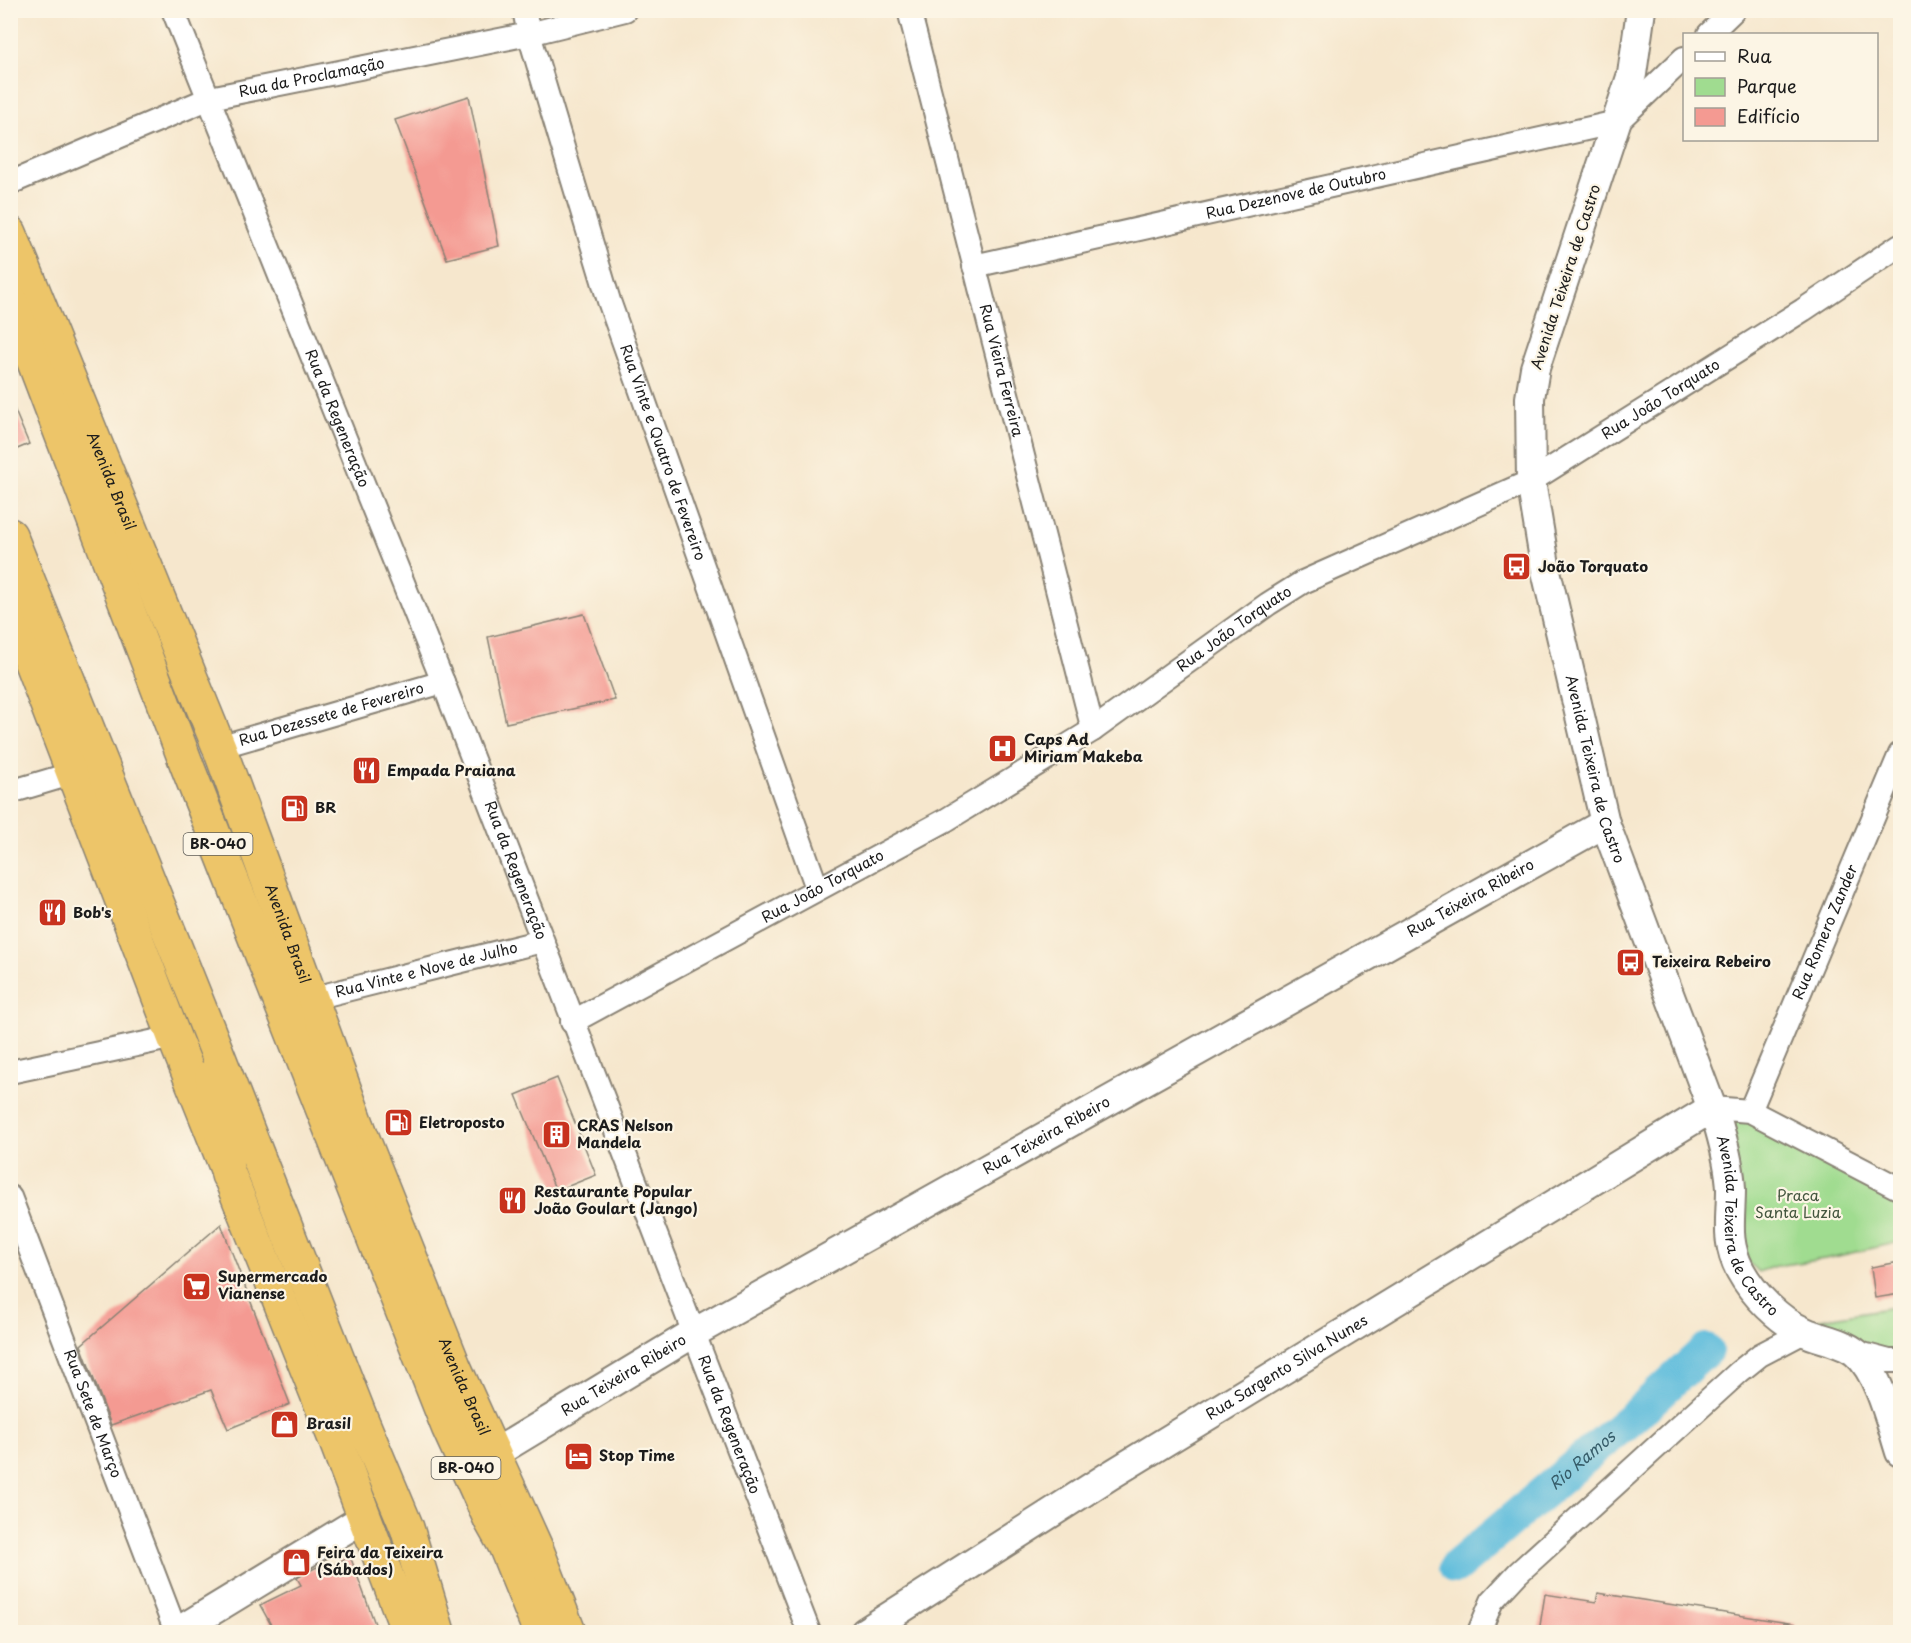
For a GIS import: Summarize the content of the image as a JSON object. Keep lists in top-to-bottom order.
{
  "streets": {
    "highway": ["Avenida Brasil", "BR-040"],
    "street": [
      "Rua da Proclamação",
      "Rua Dezenove de Outubro",
      "Avenida Teixeira de Castro",
      "Rua Vieira Ferreira",
      "Rua João Torquato",
      "Rua da Regeneração",
      "Rua Vinte e Quatro de Fevereiro",
      "Rua Dezessete de Fevereiro",
      "Rua Teixeira Ribeiro",
      "Rua Romero Zander",
      "Rua Vinte e Nove de Julho",
      "Rua Sargento Silva Nunes",
      "Rua Sete de Março"
    ]
  },
  "crossings": [
    ["Rua da Proclamação", "Rua da Regeneração"],
    ["Rua da Proclamação", "Rua Vinte e Quatro de Fevereiro"],
    ["Rua Dezenove de Outubro", "Avenida Teixeira de Castro"],
    ["Rua Dezenove de Outubro", "Rua Vieira Ferreira"],
    ["Avenida Teixeira de Castro", "Rua João Torquato"],
    ["Avenida Teixeira de Castro", "Rua Teixeira Ribeiro"],
    ["Avenida Teixeira de Castro", "Rua Sargento Silva Nunes"],
    ["Rua Vieira Ferreira", "Rua João Torquato"],
    ["Rua João Torquato", "Rua da Regeneração"],
    ["Rua João Torquato", "Rua Vinte e Quatro de Fevereiro"],
    ["Rua da Regeneração", "Rua Dezessete de Fevereiro"],
    ["Rua da Regeneração", "Rua Teixeira Ribeiro"],
    ["Rua da Regeneração", "Rua Vinte e Nove de Julho"],
    ["Avenida Brasil", "Rua Dezessete de Fevereiro"],
    ["Avenida Brasil", "Rua Teixeira Ribeiro"],
    ["Avenida Brasil", "Rua Vinte e Nove de Julho"]
  ],
  "water": ["Rio Ramos"],
  "parks": ["Praca Santa Luzia"],
  "places": {
    "bus stop": ["João Torquato", "Teixeira Rebeiro"],
    "hospital": ["Caps Ad Miriam Makeba"],
    "restaurant": ["Empada Praiana", "Bob's", "Restaurante Popular João Goulart (Jango)"],
    "fuel station": ["BR", "Eletroposto"],
    "building": ["CRAS Nelson Mandela"],
    "supermarket": ["Supermercado Vianense"],
    "shop": ["Brasil", "Feira da Teixeira (Sábados)"],
    "hotel": ["Stop Time"]
  },
  "legend": ["Rua", "Parque", "Edifício"]
}
